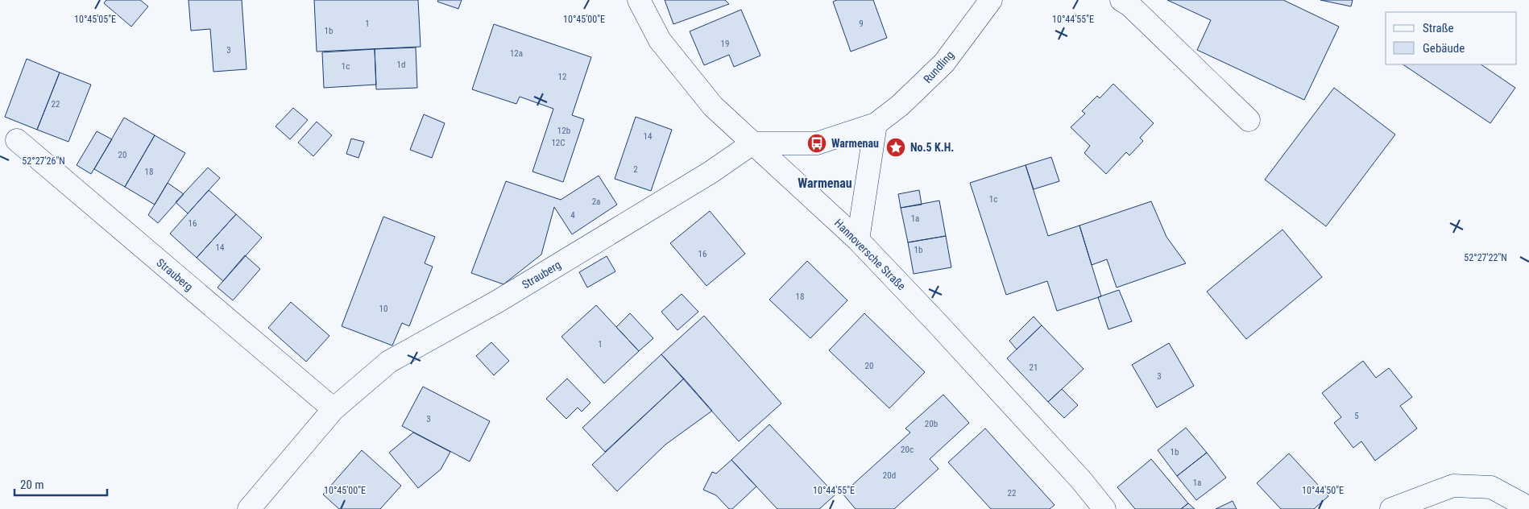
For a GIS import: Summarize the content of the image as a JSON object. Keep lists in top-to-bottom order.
{
  "streets": {
    "street": ["Rundling", "Hannoversche Straße", "Strauberg"]
  },
  "crossings": [
    ["Rundling", "Hannoversche Straße"],
    ["Rundling", "Strauberg"],
    ["Hannoversche Straße", "Strauberg"]
  ],
  "districts": ["Warmenau"],
  "places": {
    "bus stop": ["Warmenau"],
    "place": ["No.5 K.H."]
  },
  "house_numbers": [
    "1",
    "9",
    "1b",
    "19",
    "3",
    "12a",
    "1d",
    "1c",
    "12",
    "22",
    "12b",
    "14",
    "12C",
    "20",
    "2",
    "18",
    "1c",
    "2a",
    "4",
    "1a",
    "16",
    "14",
    "1b",
    "16",
    "18",
    "10",
    "1",
    "20",
    "21",
    "3",
    "5",
    "3",
    "20b",
    "20c",
    "1b",
    "20d",
    "1a",
    "22"
  ],
  "legend": ["Straße", "Gebäude"],
  "scale_bar": "20 m",
  "coordinates": [
    "10°45'05\"E",
    "10°45'00\"E",
    "10°44'55\"E",
    "52°27'26\"N",
    "52°27'22\"N",
    "10°44'50\"E"
  ]
}
